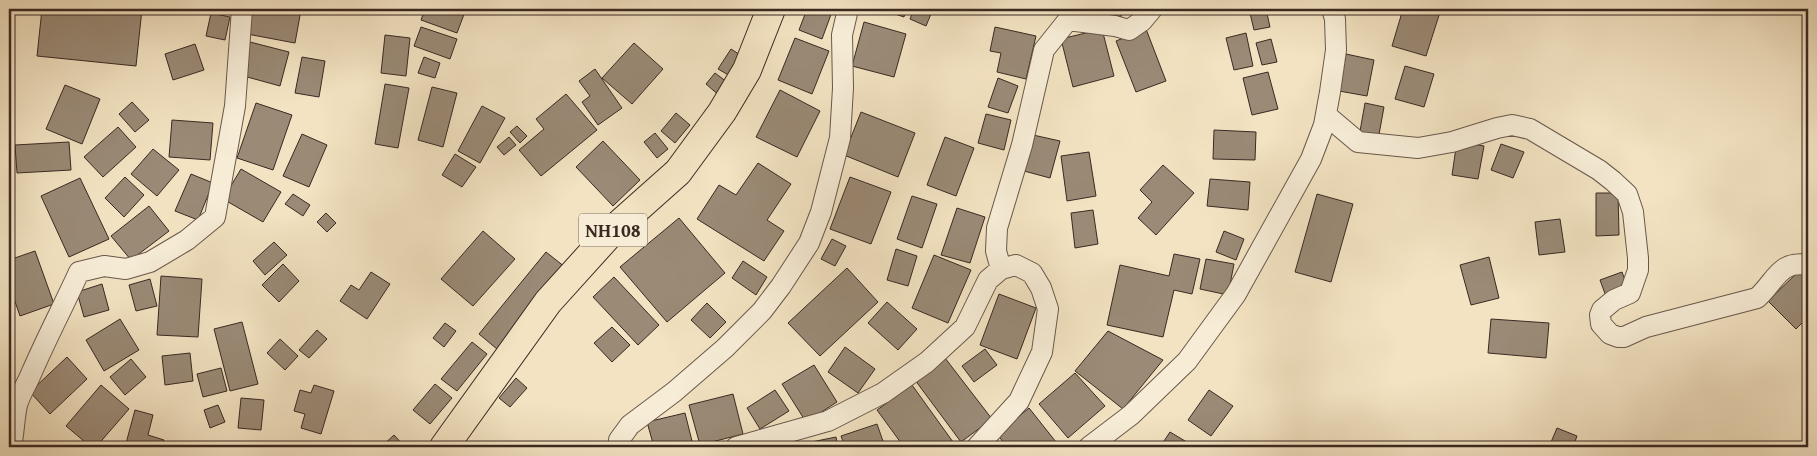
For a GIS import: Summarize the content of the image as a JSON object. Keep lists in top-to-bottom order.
{
  "streets": {
    "highway": ["NH108"]
  }
}
